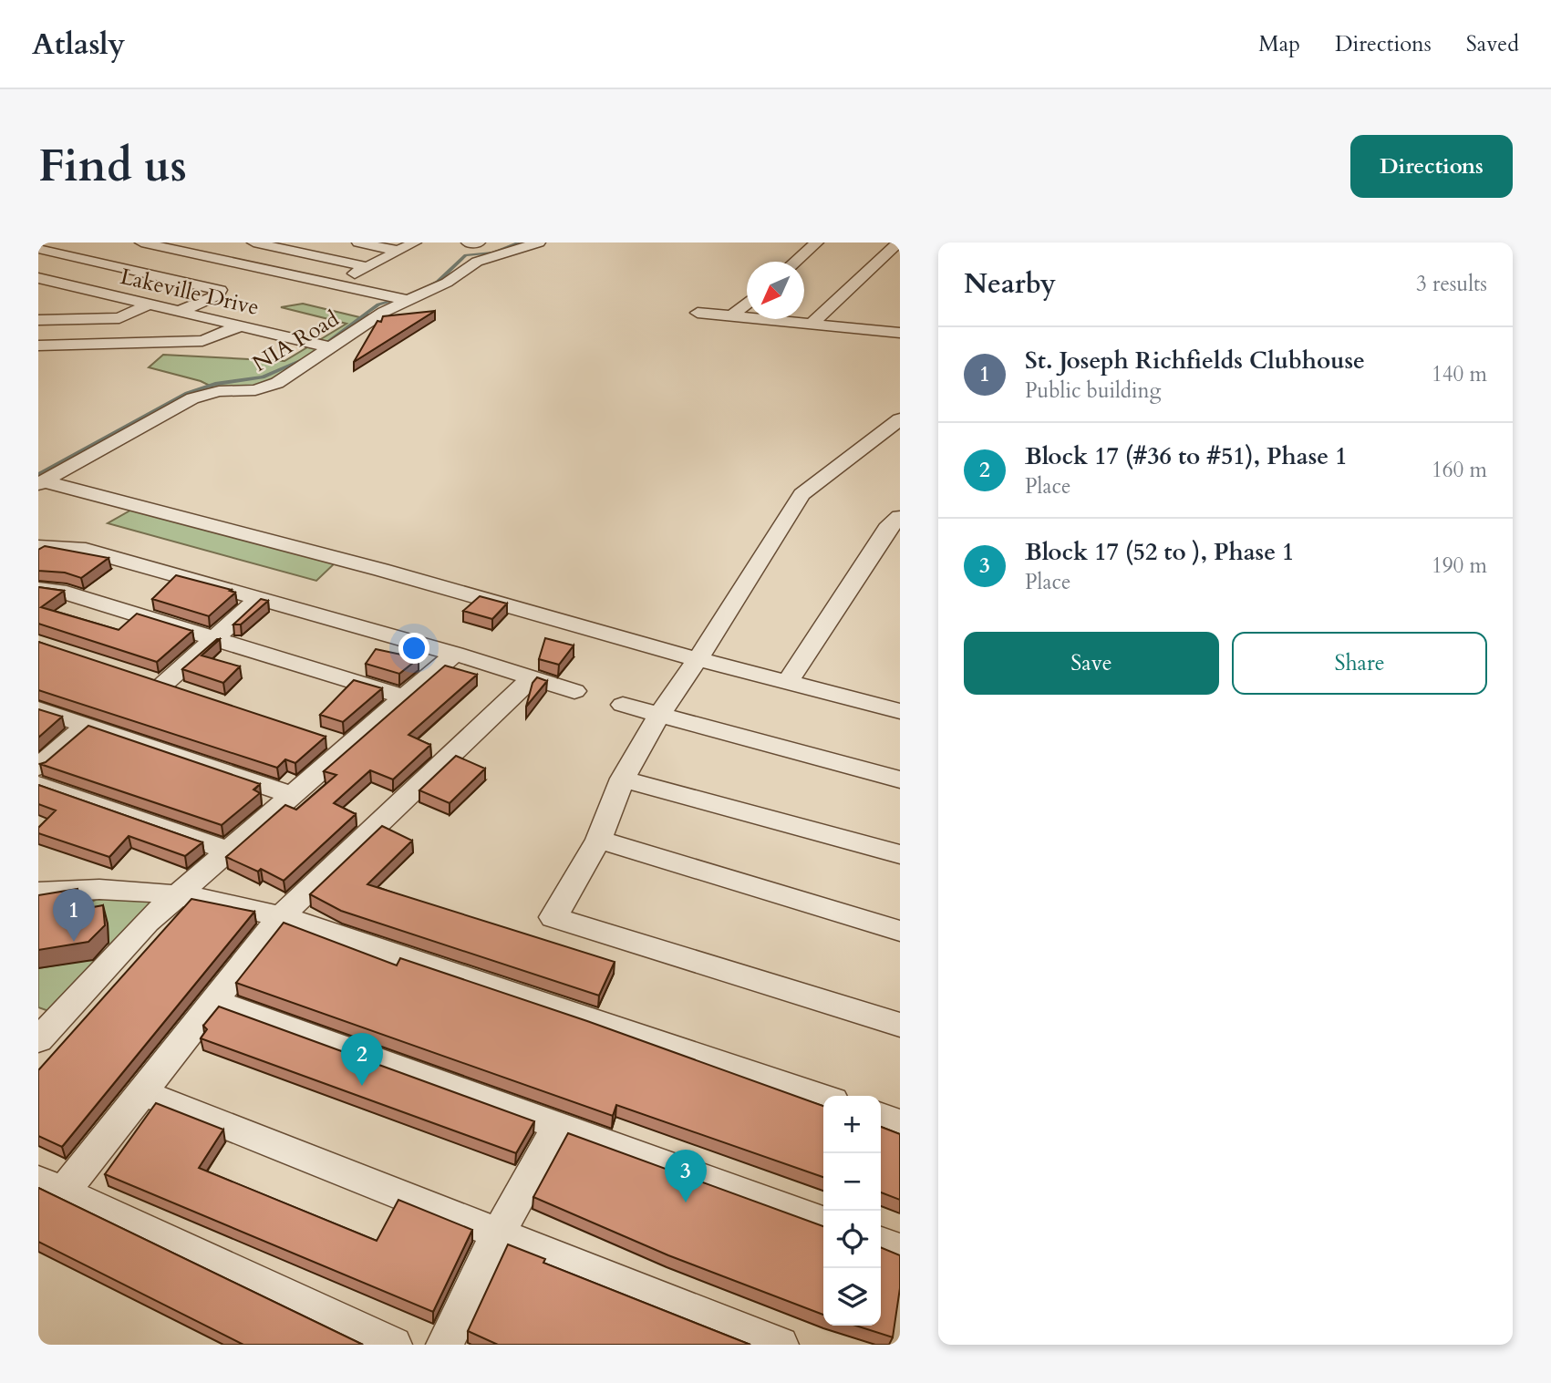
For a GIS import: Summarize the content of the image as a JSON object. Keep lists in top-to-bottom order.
{
  "streets": {
    "street": ["Lakeville Drive", "NIA Road"]
  },
  "crossings": [
    ["Lakeville Drive", "NIA Road"]
  ],
  "north": "bottom left",
  "page": {
    "header": "Atlasly",
    "nav": ["Map", "Directions", "Saved"],
    "buttons": [
      "Directions",
      ["Save", "Share"]
    ],
    "title": "Find us",
    "heading": ["Nearby", "3 results"],
    "list": [
      {
        "mark": "1",
        "name": "St. Joseph Richfields Clubhouse",
        "note": "Public building",
        "value": "140 m"
      },
      {
        "mark": "2",
        "name": "Block 17 (#36 to #51), Phase 1",
        "note": "Place",
        "value": "160 m"
      },
      {
        "mark": "3",
        "name": "Block 17 (52 to ), Phase 1",
        "note": "Place",
        "value": "190 m"
      }
    ],
    "pins": ["1", "2", "3"],
    "map_buttons": ["+", "−"]
  }
}
